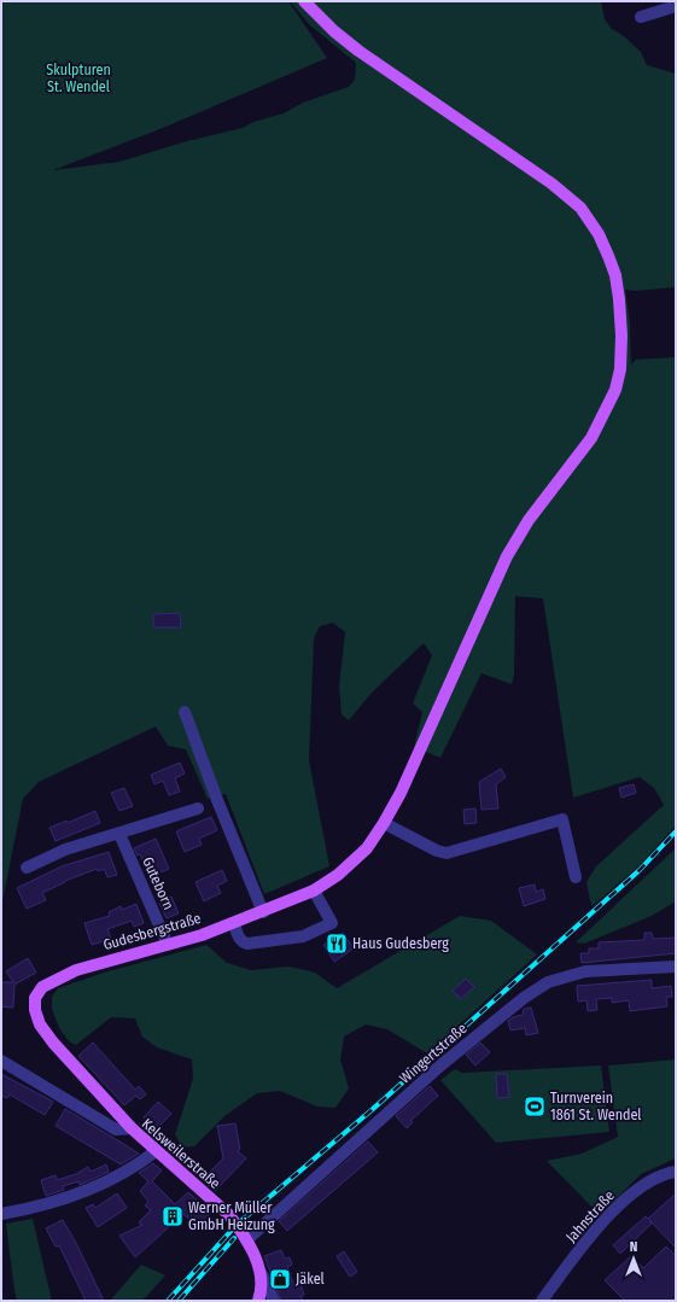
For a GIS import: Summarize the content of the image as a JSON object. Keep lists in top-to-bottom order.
{
  "streets": {
    "main road": ["Gudesbergstraße", "Kelsweilerstraße"],
    "street": ["Guteborn", "Wingertstraße", "Jahnstraße"]
  },
  "crossings": [
    ["Guteborn", "Gudesbergstraße"],
    ["Gudesbergstraße", "Kelsweilerstraße"],
    ["Wingertstraße", "Kelsweilerstraße"]
  ],
  "parks": ["Skulpturen St. Wendel"],
  "places": {
    "restaurant": ["Haus Gudesberg"],
    "sports": ["Turnverein 1861 St. Wendel"],
    "building": ["Werner Müller GmbH Heizung"],
    "shop": ["Jäkel"]
  },
  "north": "top"
}
